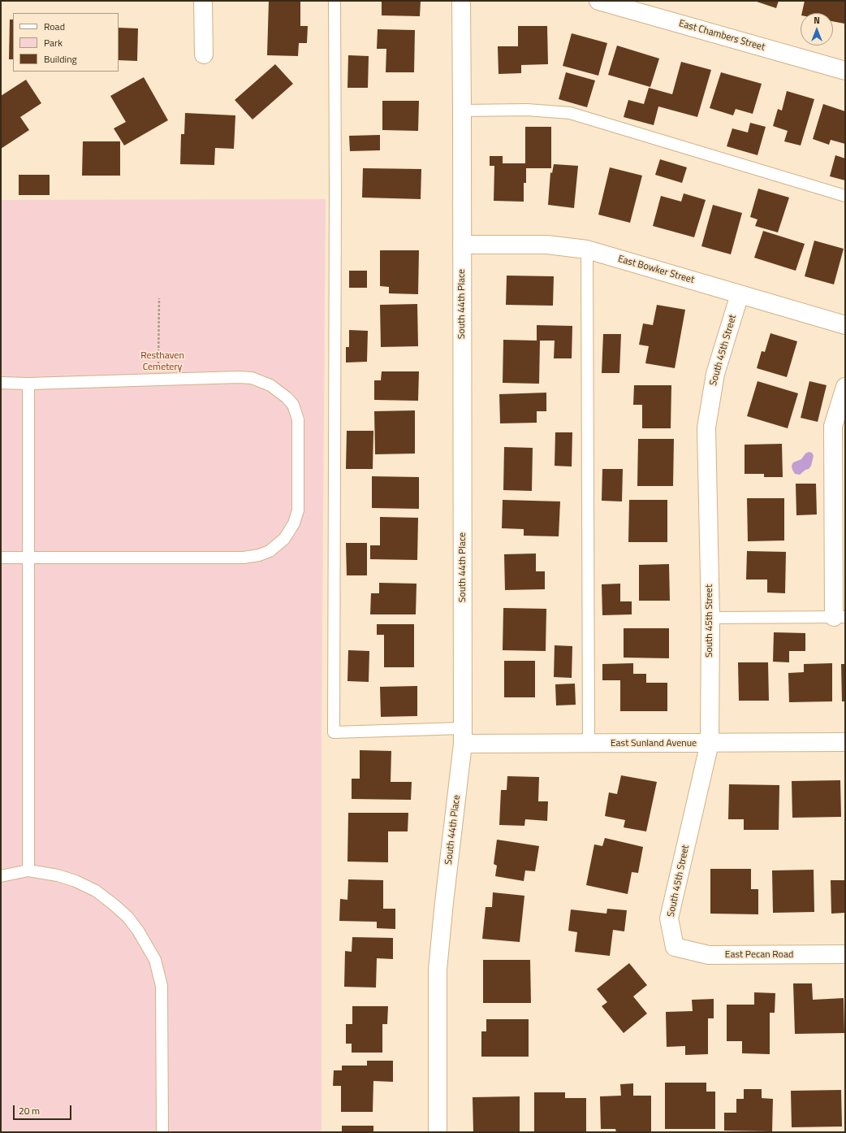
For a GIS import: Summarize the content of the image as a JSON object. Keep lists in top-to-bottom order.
{
  "streets": {
    "street": [
      "East Chambers Street",
      "East Bowker Street",
      "South 44th Place",
      "South 45th Street",
      "East Sunland Avenue",
      "East Pecan Road"
    ]
  },
  "crossings": [
    ["East Bowker Street", "South 44th Place"],
    ["East Bowker Street", "South 45th Street"],
    ["South 44th Place", "East Sunland Avenue"],
    ["South 45th Street", "East Sunland Avenue"],
    ["South 45th Street", "East Pecan Road"]
  ],
  "parks": ["Resthaven Cemetery"],
  "legend": ["Road", "Park", "Building"],
  "scale_bar": "20 m",
  "north": "top"
}
